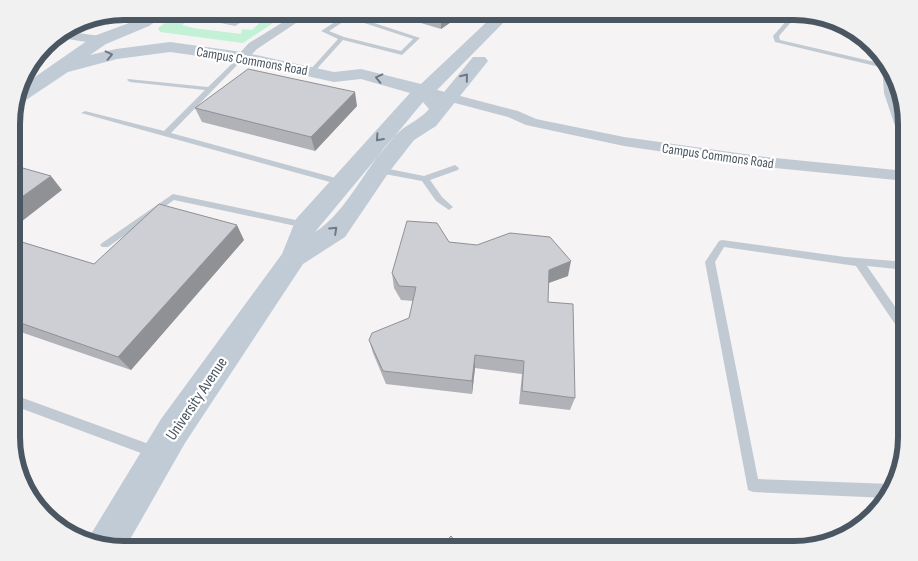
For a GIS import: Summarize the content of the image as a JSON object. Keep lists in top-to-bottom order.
{
  "streets": {
    "street": ["Campus Commons Road", "University Avenue"]
  },
  "crossings": [
    ["Campus Commons Road", "University Avenue"]
  ]
}
